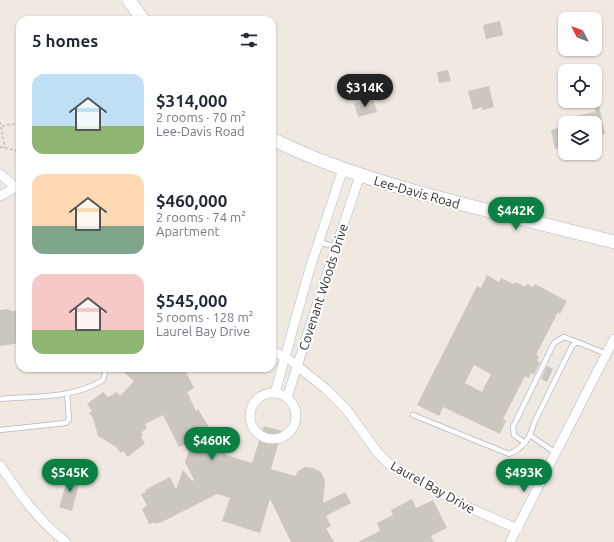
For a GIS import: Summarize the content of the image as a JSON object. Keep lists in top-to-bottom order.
{
  "streets": {
    "main road": ["Lee-Davis Road"],
    "street": ["Covenant Woods Drive", "Laurel Bay Drive"]
  },
  "crossings": [
    ["Lee-Davis Road", "Covenant Woods Drive"],
    ["Covenant Woods Drive", "Laurel Bay Drive"]
  ],
  "north": "top left",
  "page": {
    "heading": "5 homes",
    "list": [
      {
        "name": "$314,000",
        "note": "2 rooms · 70 m² · Lee-Davis Road"
      },
      {
        "name": "$460,000",
        "note": "2 rooms · 74 m² · Apartment"
      },
      {
        "name": "$545,000",
        "note": "5 rooms · 128 m² · Laurel Bay Drive"
      }
    ],
    "price": [
      "$314K",
      "$442K",
      "$460K",
      "$545K",
      "$493K"
    ]
  }
}
